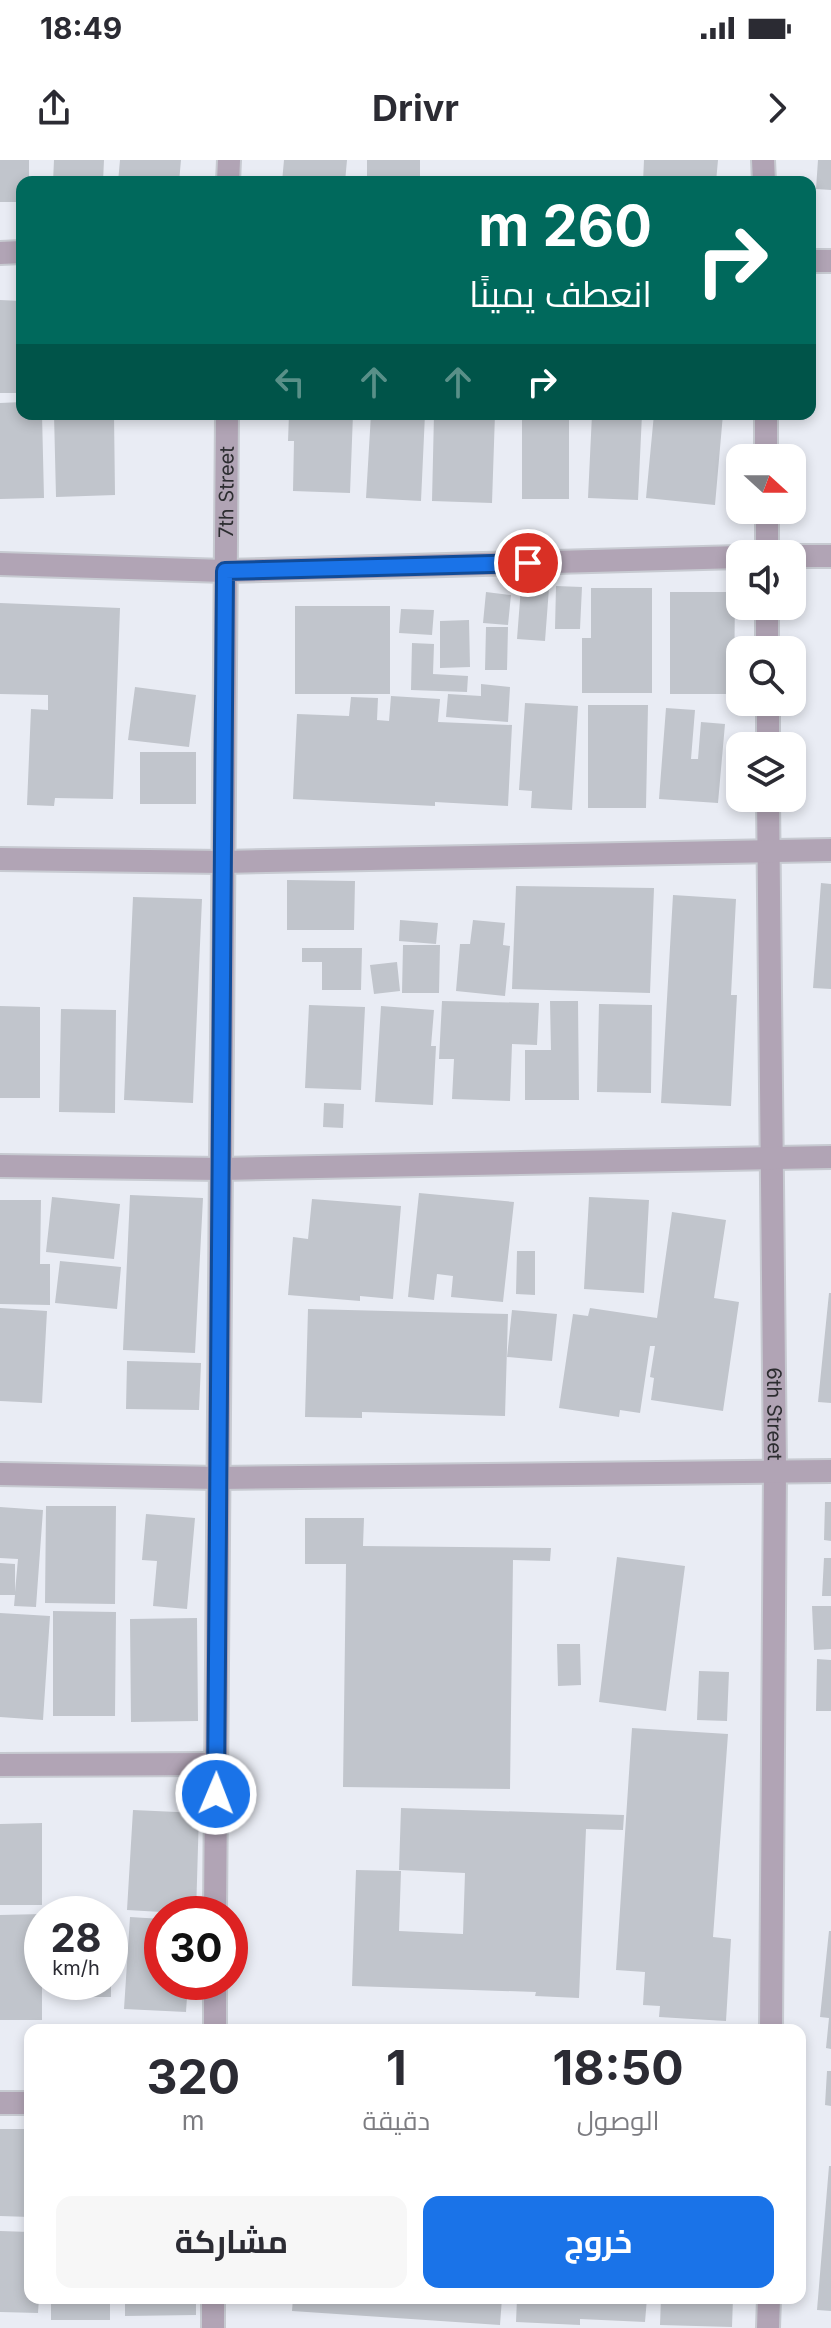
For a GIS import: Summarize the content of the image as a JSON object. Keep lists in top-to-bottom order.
{
  "streets": {
    "street": ["7th Street", "6th Street"]
  },
  "north": "right",
  "page": {
    "status": "18:49",
    "header": "Drivr",
    "turn": ["260 m", "انعطف يمينًا"],
    "speed": "28 km/h",
    "limit": "30",
    "eta": [
      "18:50",
      "الوصول",
      "1",
      "دقيقة",
      "320",
      "m"
    ],
    "buttons": ["خروج", "مشاركة"]
  }
}
